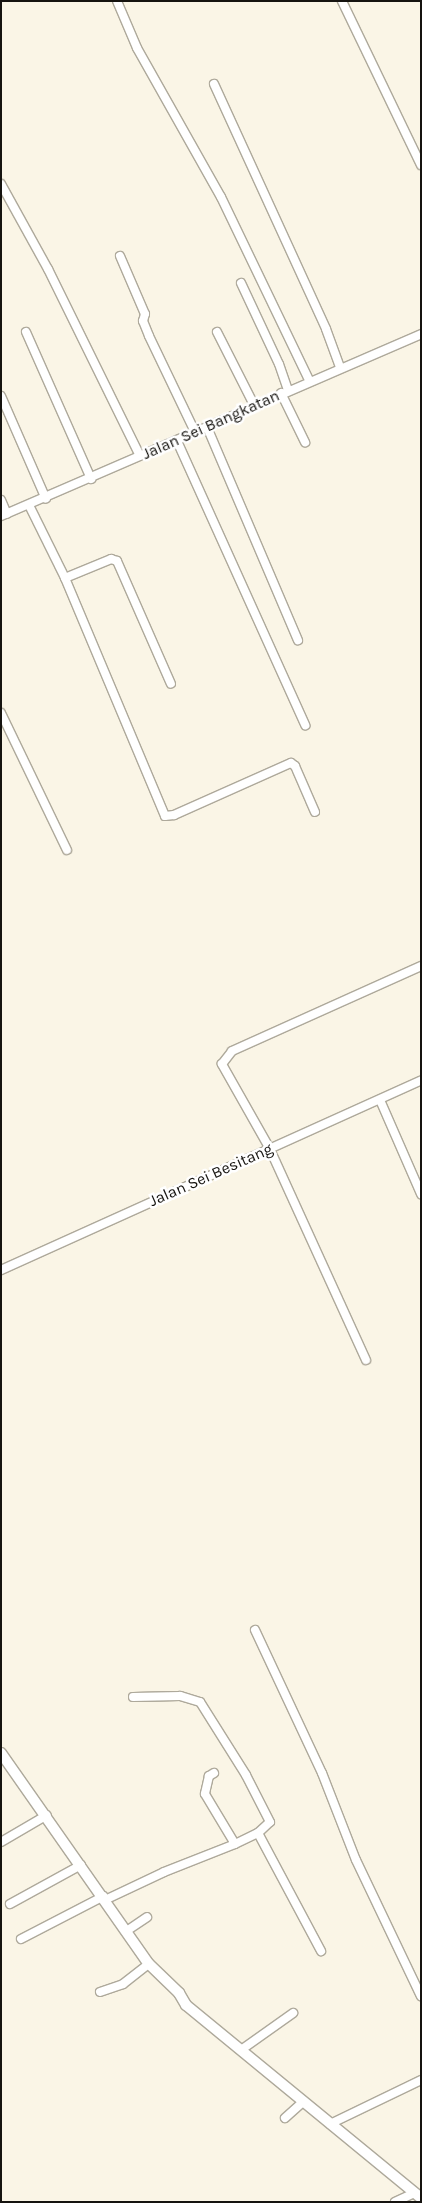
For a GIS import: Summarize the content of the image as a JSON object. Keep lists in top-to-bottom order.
{
  "streets": {
    "street": ["Jalan Sei Bangkatan", "Jalan Sei Besitang"]
  }
}
